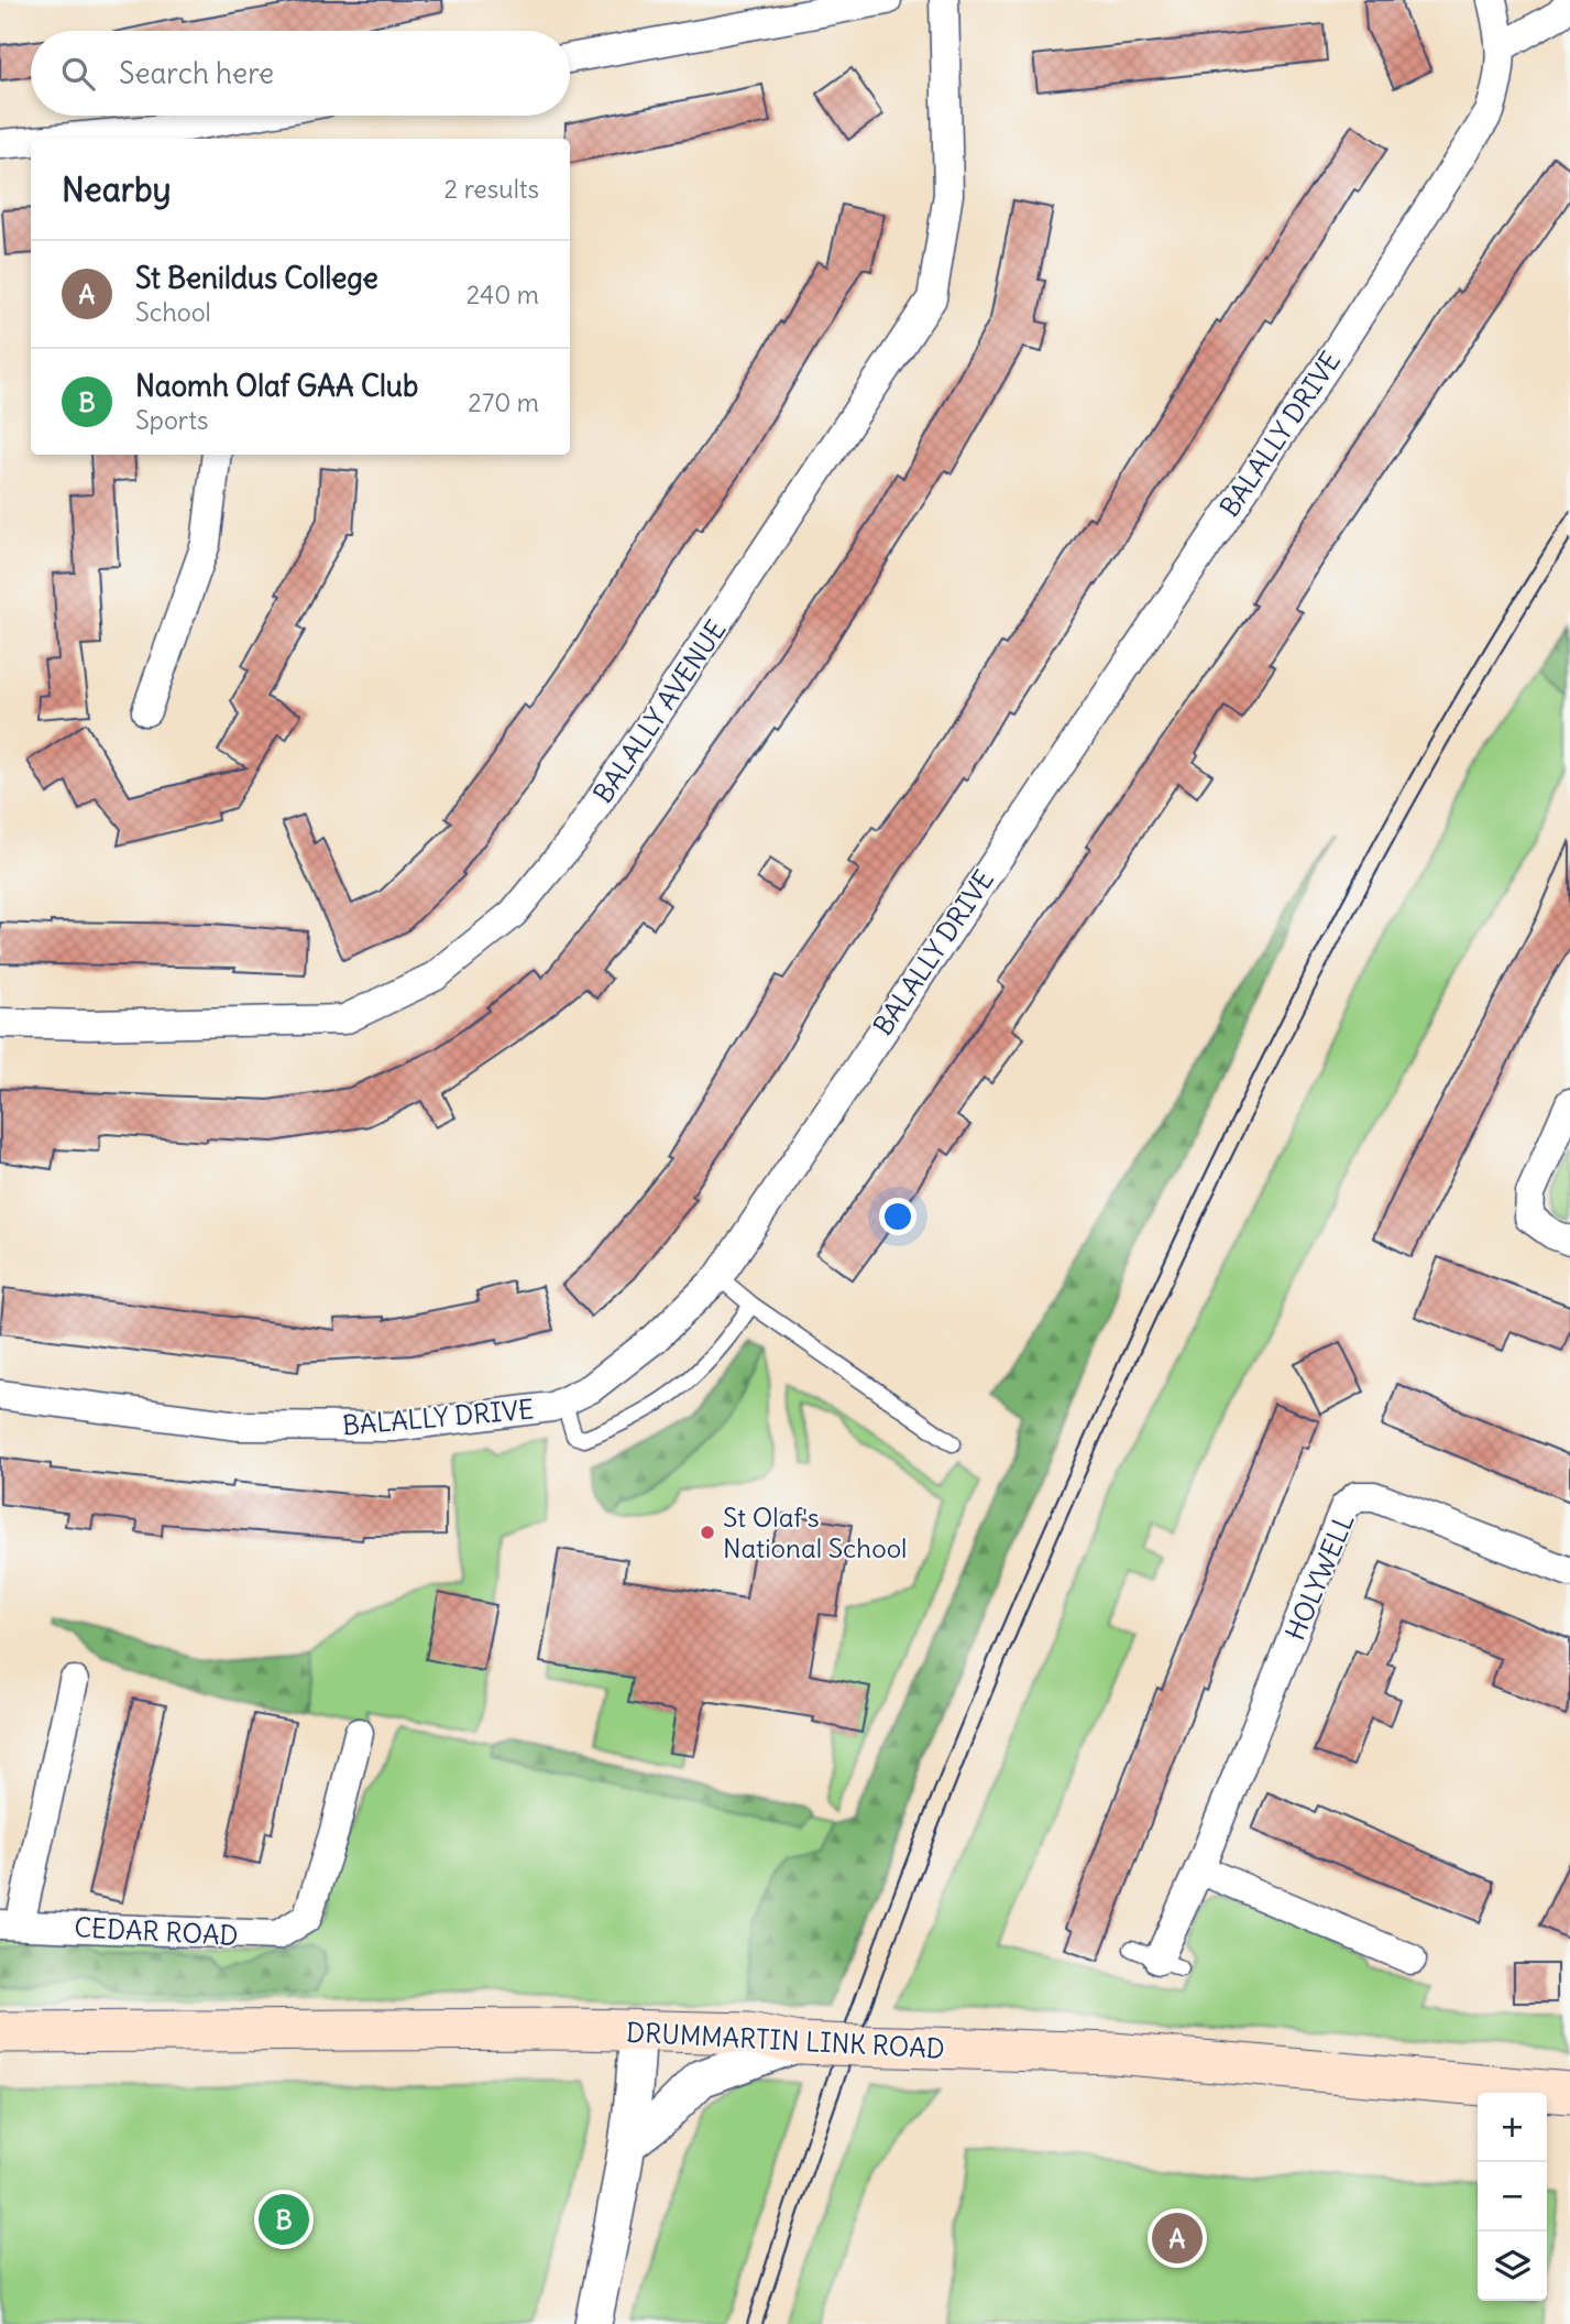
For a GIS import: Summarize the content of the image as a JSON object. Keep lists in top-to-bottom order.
{
  "streets": {
    "main road": ["DRUMMARTIN LINK ROAD"],
    "street": [
      "BALALLY DRIVE",
      "BALALLY AVENUE",
      "HOLYWELL",
      "CEDAR ROAD"
    ]
  },
  "places": ["St Olaf's National School"],
  "page": {
    "search": "Search here",
    "heading": ["Nearby", "2 results"],
    "list": [
      {
        "mark": "A",
        "name": "St Benildus College",
        "note": "School",
        "value": "240 m"
      },
      {
        "mark": "B",
        "name": "Naomh Olaf GAA Club",
        "note": "Sports",
        "value": "270 m"
      }
    ],
    "map_buttons": ["+", "−"],
    "pins": ["B", "A"]
  }
}
